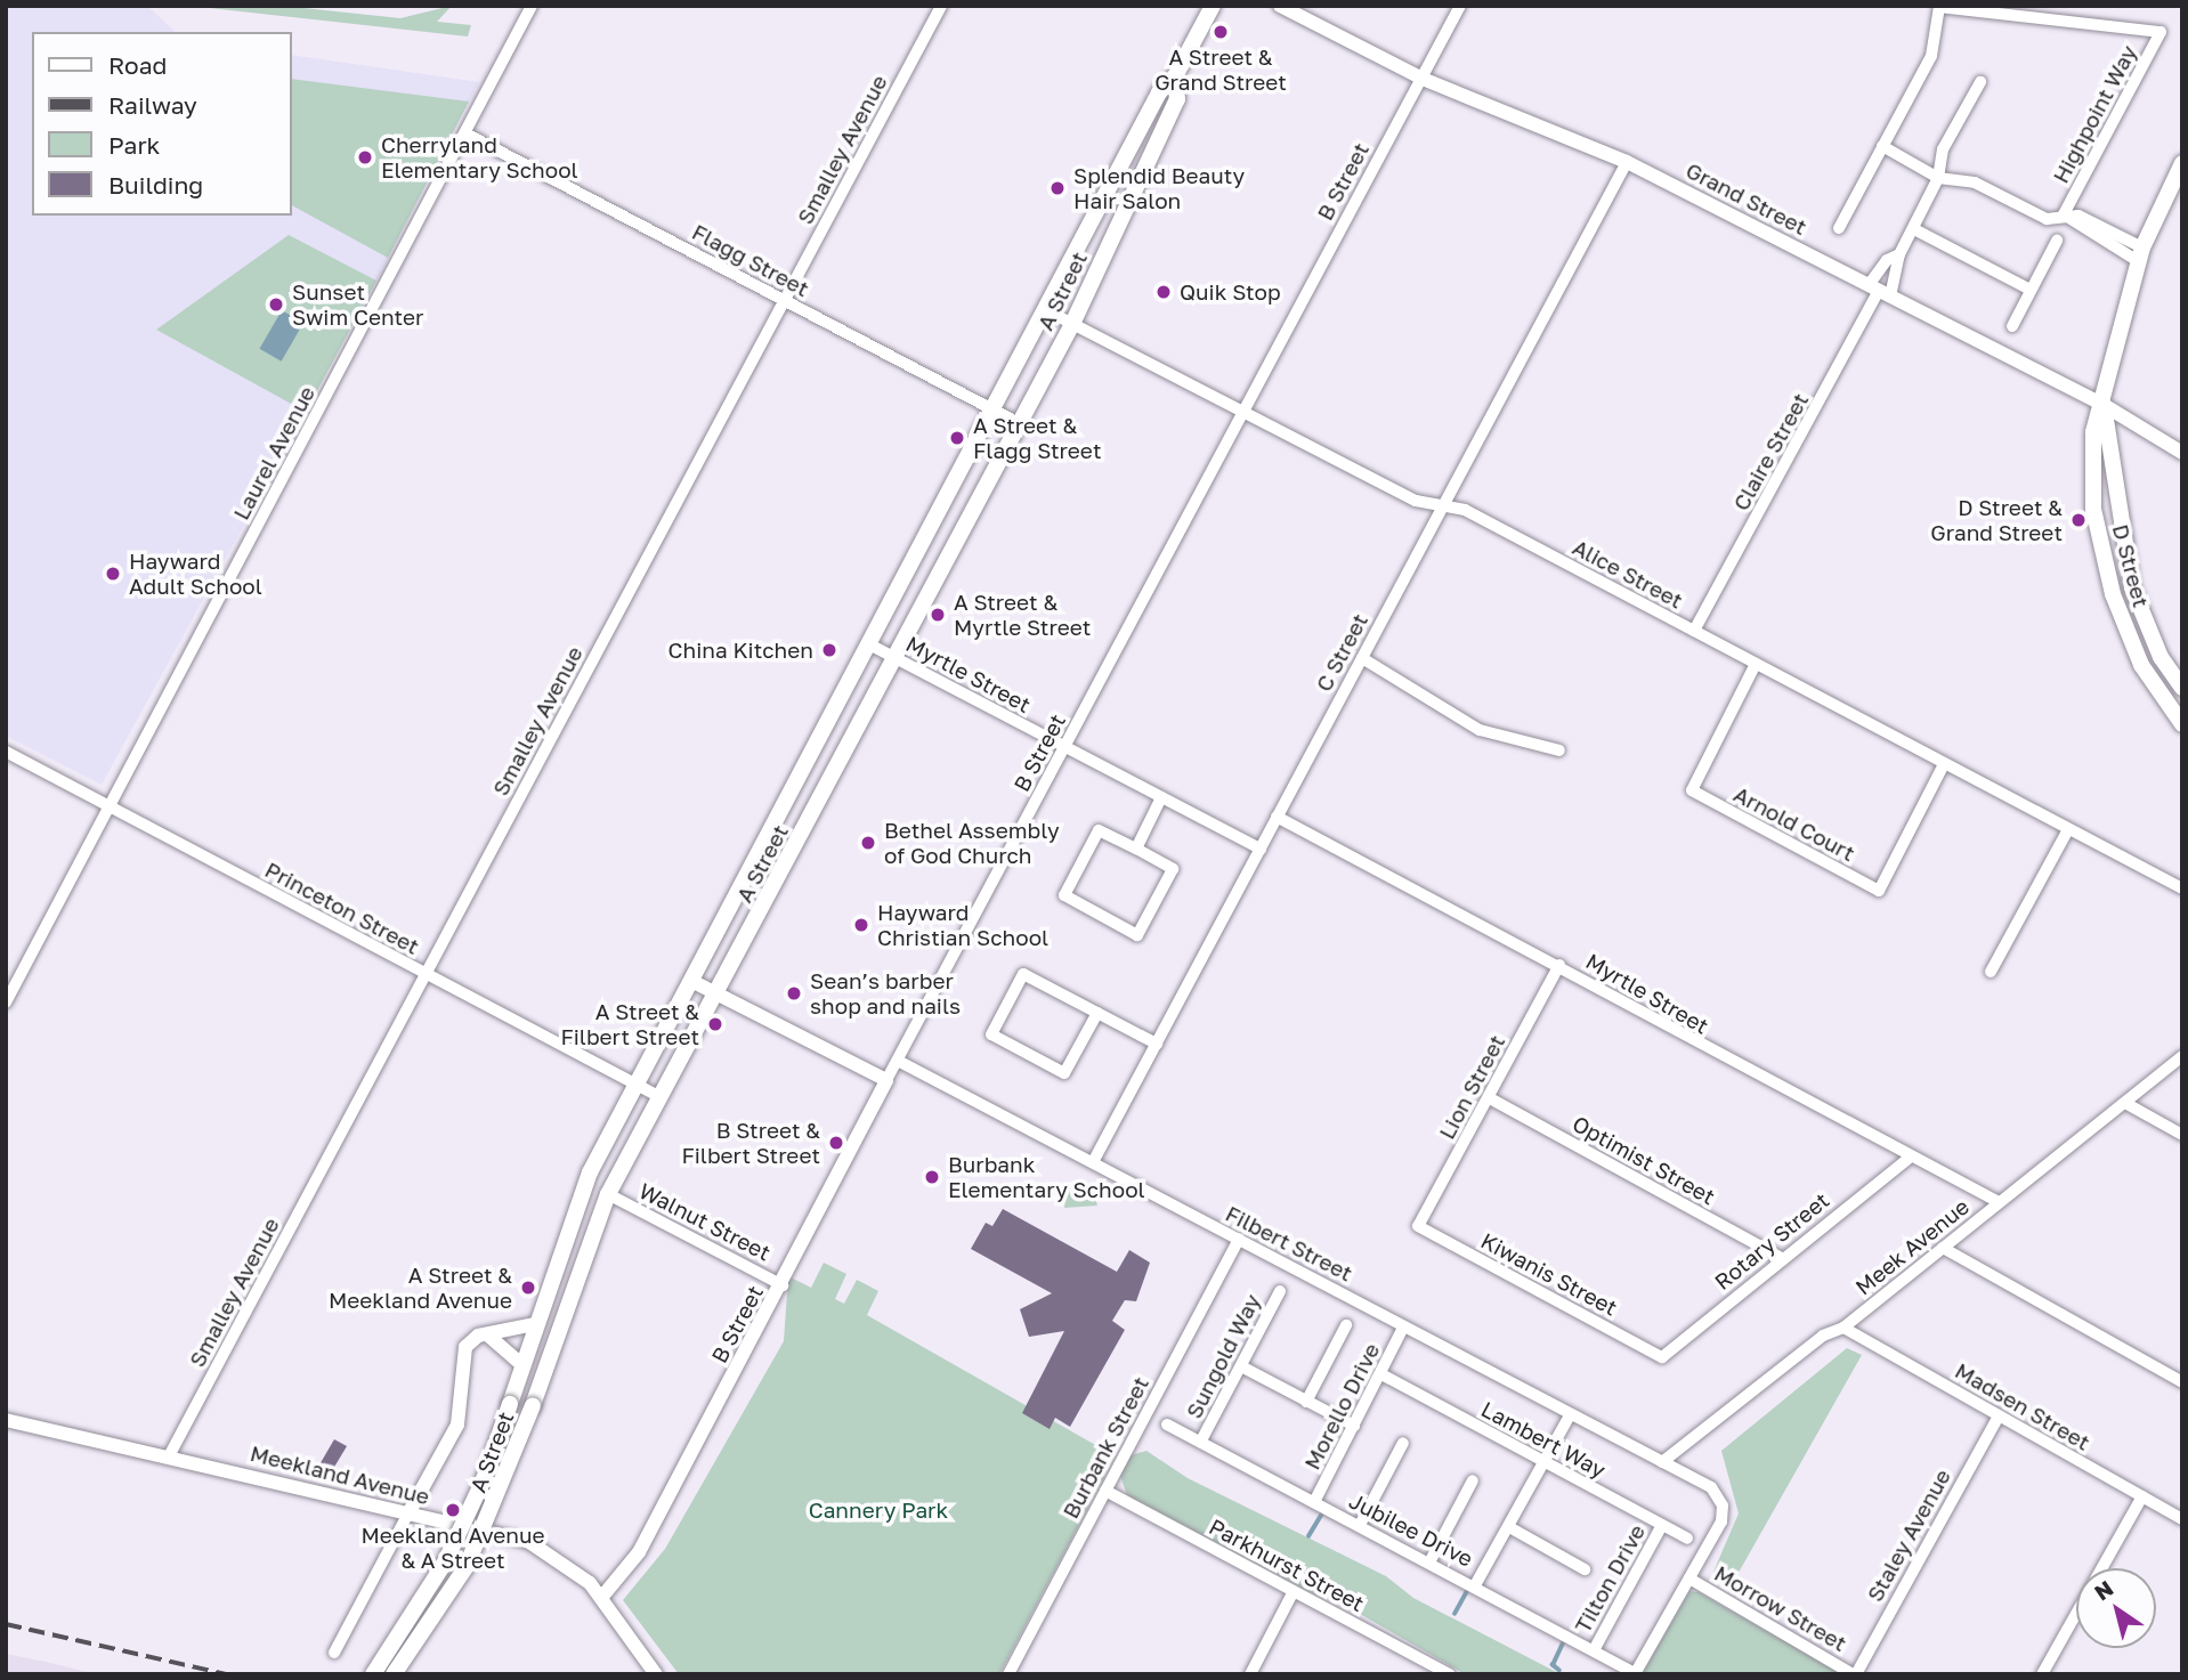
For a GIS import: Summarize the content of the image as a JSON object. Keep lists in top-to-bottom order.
{
  "streets": {
    "main road": ["A Street", "D Street"],
    "street": [
      "Highpoint Way",
      "Smalley Avenue",
      "B Street",
      "Grand Street",
      "Flagg Street",
      "Claire Street",
      "Laurel Avenue",
      "Alice Street",
      "C Street",
      "Myrtle Street",
      "Arnold Court",
      "Princeton Street",
      "Lion Street",
      "Optimist Street",
      "Walnut Street",
      "Rotary Street",
      "Filbert Street",
      "Meek Avenue",
      "Kiwanis Street",
      "Sungold Way",
      "Morello Drive",
      "Madsen Street",
      "Lambert Way",
      "Burbank Street",
      "Meekland Avenue",
      "Jubilee Drive",
      "Staley Avenue",
      "Parkhurst Street",
      "Tilton Drive",
      "Morrow Street"
    ]
  },
  "crossings": [
    ["Smalley Avenue", "Flagg Street"],
    ["Smalley Avenue", "Princeton Street"],
    ["Smalley Avenue", "Meekland Avenue"],
    ["B Street", "Grand Street"],
    ["B Street", "Alice Street"],
    ["B Street", "Myrtle Street"],
    ["B Street", "Walnut Street"],
    ["B Street", "Filbert Street"],
    ["B Street", "Meekland Avenue"],
    ["Grand Street", "Claire Street"],
    ["Grand Street", "D Street"],
    ["Grand Street", "C Street"],
    ["Flagg Street", "A Street"],
    ["Flagg Street", "Laurel Avenue"],
    ["A Street", "Alice Street"],
    ["A Street", "Myrtle Street"],
    ["A Street", "Princeton Street"],
    ["A Street", "Walnut Street"],
    ["A Street", "Meekland Avenue"],
    ["Claire Street", "Alice Street"],
    ["Laurel Avenue", "Princeton Street"],
    ["Alice Street", "C Street"],
    ["Alice Street", "Arnold Court"],
    ["C Street", "Myrtle Street"],
    ["C Street", "Filbert Street"],
    ["Myrtle Street", "Lion Street"],
    ["Myrtle Street", "Rotary Street"],
    ["Myrtle Street", "Meek Avenue"],
    ["Lion Street", "Optimist Street"],
    ["Lion Street", "Kiwanis Street"],
    ["Optimist Street", "Rotary Street"],
    ["Rotary Street", "Kiwanis Street"],
    ["Filbert Street", "Meek Avenue"],
    ["Filbert Street", "Morello Drive"],
    ["Filbert Street", "Burbank Street"],
    ["Filbert Street", "Morrow Street"],
    ["Meek Avenue", "Madsen Street"],
    ["Sungold Way", "Jubilee Drive"],
    ["Morello Drive", "Lambert Way"],
    ["Morello Drive", "Jubilee Drive"],
    ["Madsen Street", "Staley Avenue"],
    ["Lambert Way", "Tilton Drive"],
    ["Burbank Street", "Parkhurst Street"],
    ["Jubilee Drive", "Tilton Drive"],
    ["Staley Avenue", "Morrow Street"]
  ],
  "parks": ["Cannery Park"],
  "places": [
    "A Street & Grand Street",
    "Cherryland Elementary School",
    "Splendid Beauty Hair Salon",
    "Quik Stop",
    "Sunset Swim Center",
    "A Street & Flagg Street",
    "D Street & Grand Street",
    "Hayward Adult School",
    "A Street & Myrtle Street",
    "China Kitchen",
    "Bethel Assembly of God Church",
    "Hayward Christian School",
    "Sean’s barber shop and nails",
    "A Street & Filbert Street",
    "B Street & Filbert Street",
    "Burbank Elementary School",
    "A Street & Meekland Avenue",
    "Meekland Avenue & A Street"
  ],
  "legend": [
    "Road",
    "Railway",
    "Park",
    "Building"
  ],
  "north": "top left"
}
